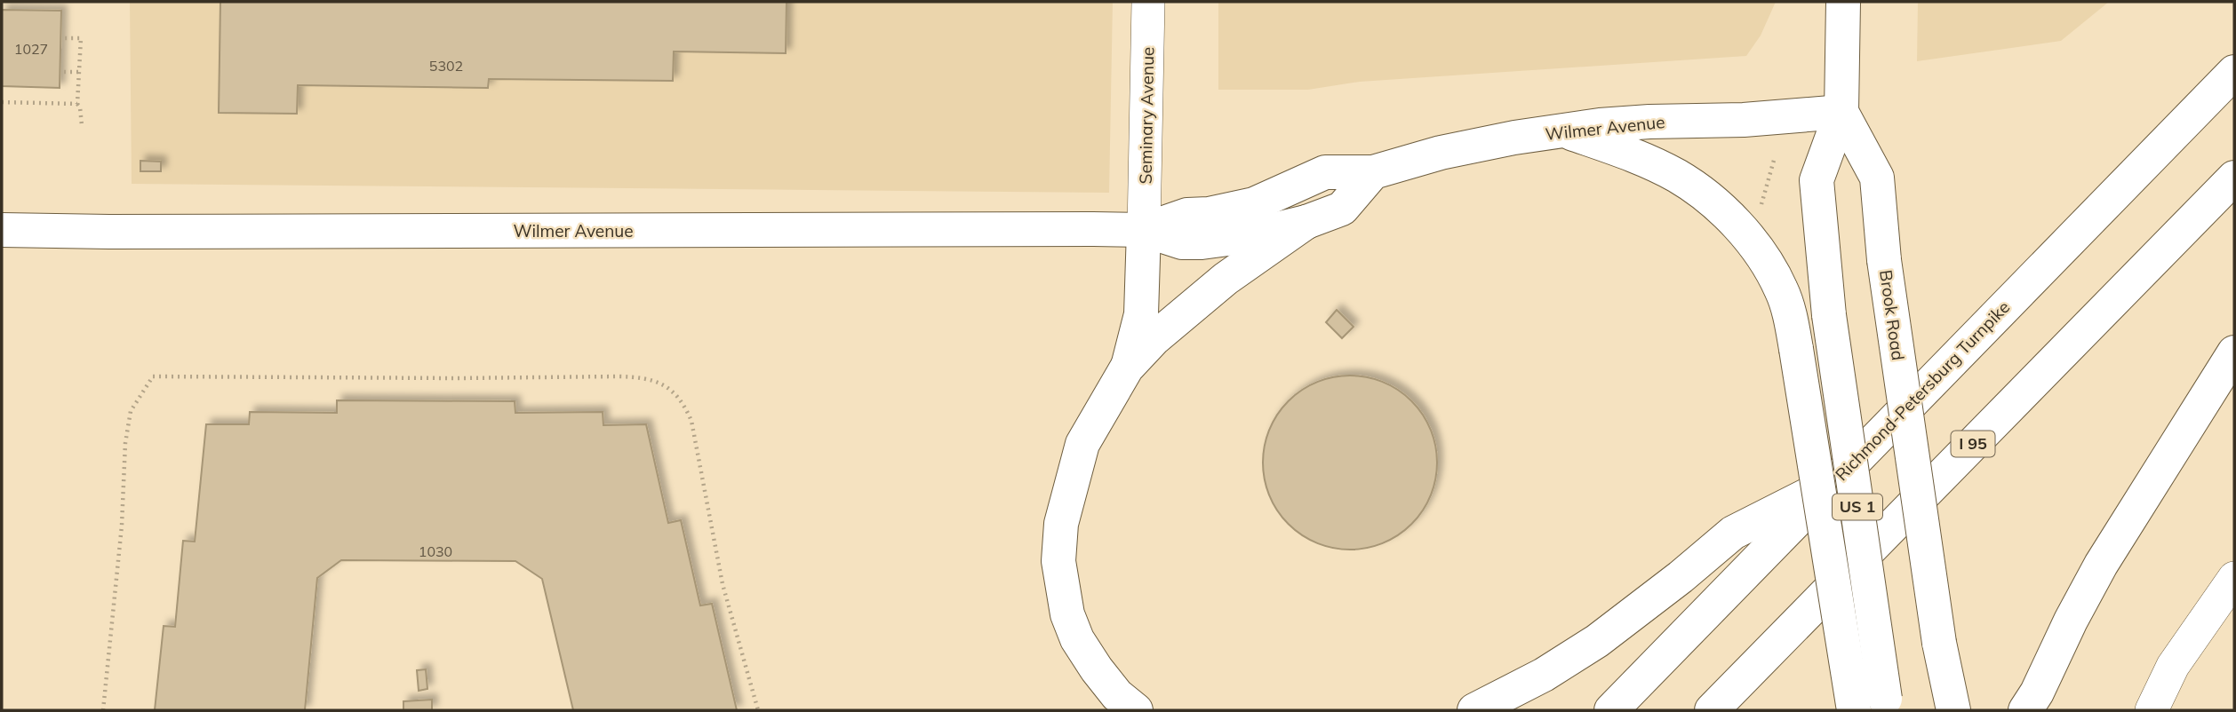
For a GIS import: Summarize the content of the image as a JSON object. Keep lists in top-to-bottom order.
{
  "streets": {
    "main road": [
      "Wilmer Avenue",
      "Brook Road",
      "Richmond-Petersburg Turnpike",
      "I 95",
      "US 1"
    ],
    "street": ["Seminary Avenue"]
  },
  "crossings": [
    ["Seminary Avenue", "Wilmer Avenue"],
    ["Wilmer Avenue", "Brook Road"]
  ],
  "house_numbers": ["1027", "5302", "1030"]
}
